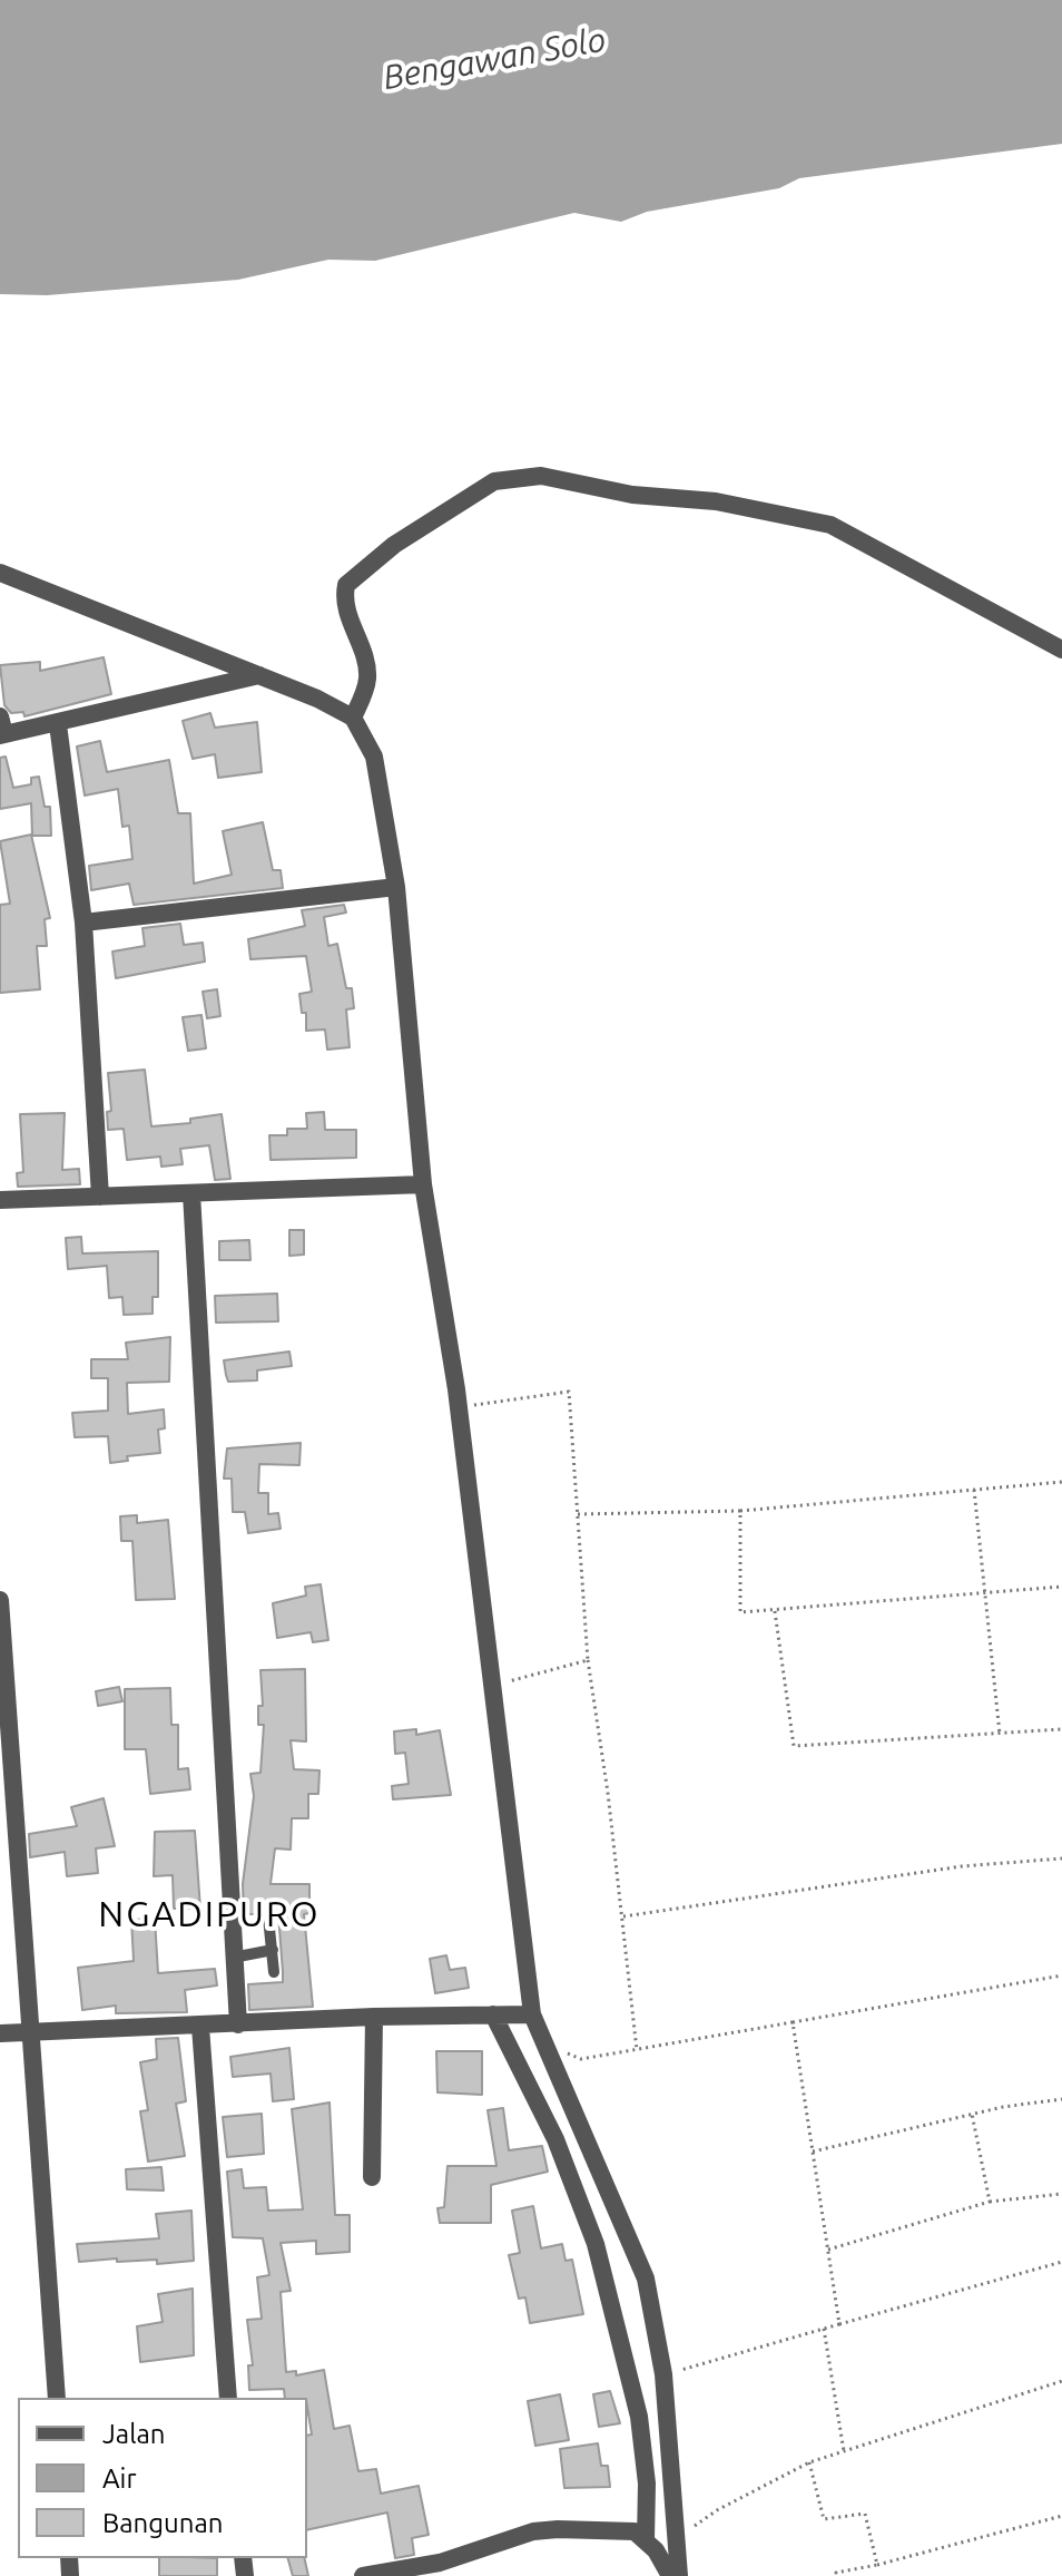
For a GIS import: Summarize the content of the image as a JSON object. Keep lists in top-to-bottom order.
{
  "districts": ["NGADIPURO"],
  "water": ["Bengawan Solo"],
  "legend": ["Jalan", "Air", "Bangunan"]
}
